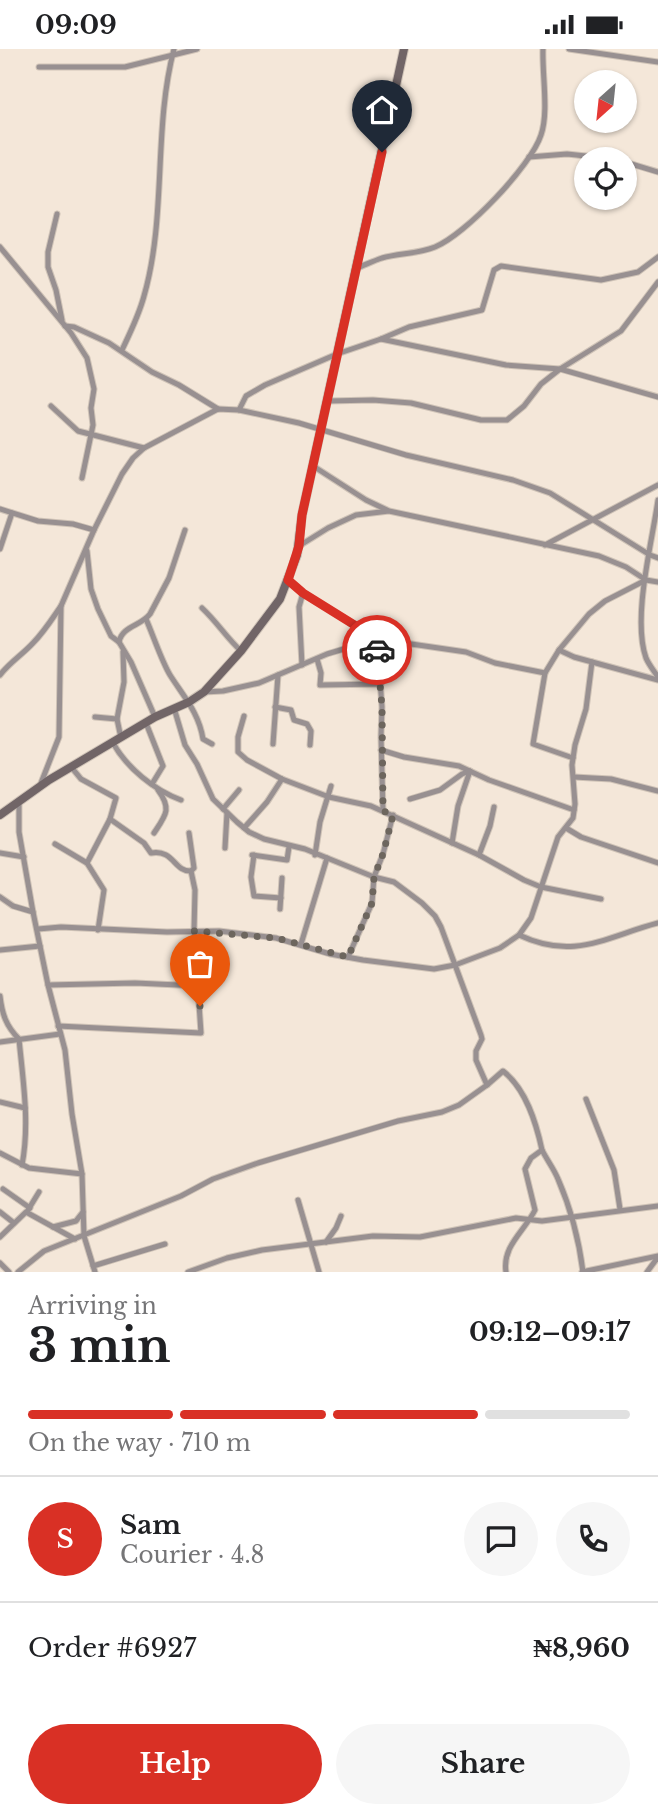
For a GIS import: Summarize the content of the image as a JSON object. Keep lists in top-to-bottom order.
{
  "north": "bottom left",
  "page": {
    "status": "09:09",
    "heading": ["3 min", "Arriving in", "09:12–09:17"],
    "panel": [
      "Sam",
      "Courier · 4.8",
      "Order #6927",
      "₦8,960"
    ],
    "bar": "On the way · 710 m",
    "round": "S",
    "buttons": ["Help", "Share"]
  }
}
